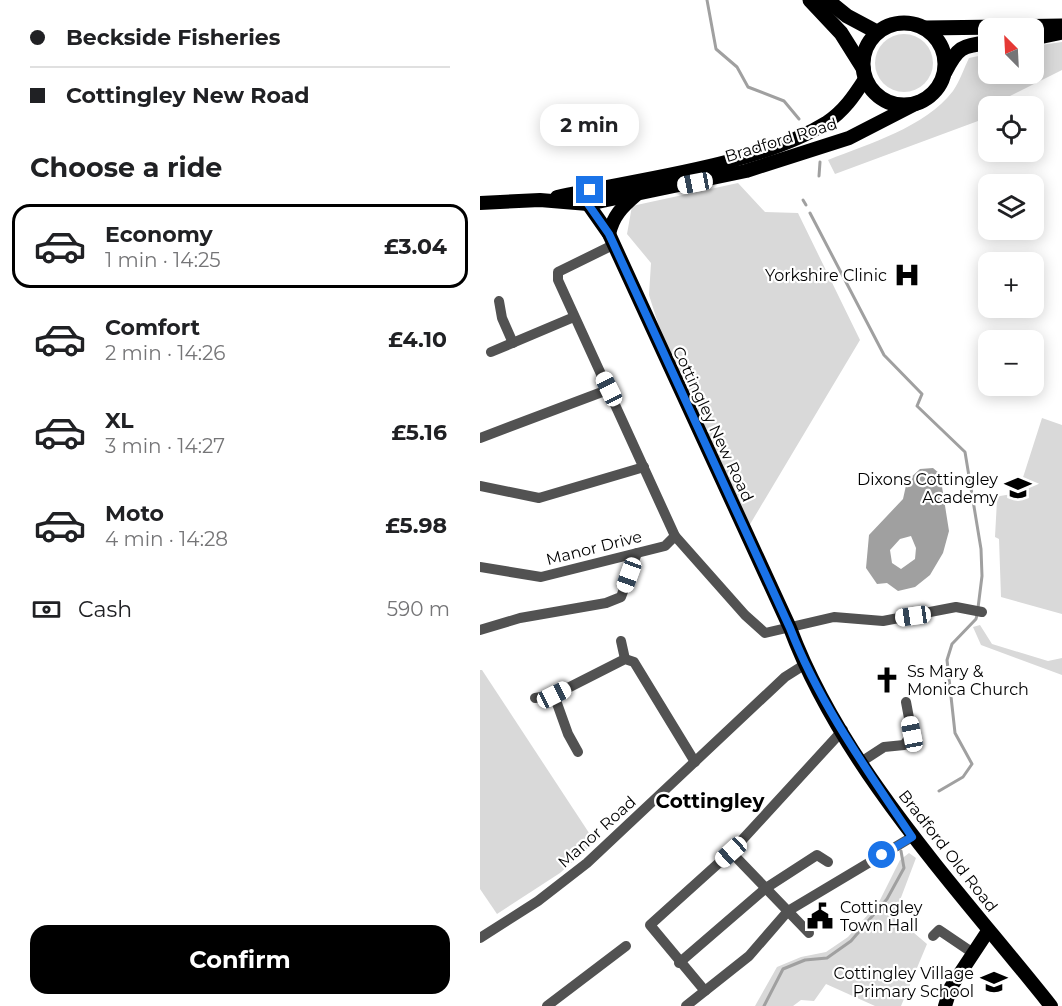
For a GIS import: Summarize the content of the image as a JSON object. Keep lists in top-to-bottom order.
{
  "streets": {
    "main road": ["Bradford Road", "Cottingley New Road", "Bradford Old Road"],
    "street": ["Manor Drive", "Manor Road"]
  },
  "crossings": [
    ["Bradford Road", "Cottingley New Road"],
    ["Cottingley New Road", "Manor Road"],
    ["Cottingley New Road", "Bradford Old Road"]
  ],
  "districts": ["Cottingley"],
  "places": {
    "hospital": ["Yorkshire Clinic"],
    "school or university": ["Dixons Cottingley Academy", "Cottingley Village Primary School"],
    "church": ["Ss Mary & Monica Church"],
    "public building": ["Cottingley Town Hall"]
  },
  "north": "top left",
  "page": {
    "banner": ["Beckside Fisheries", "Cottingley New Road"],
    "map_buttons": ["+", "−"],
    "bubble": "2 min",
    "heading": "Choose a ride",
    "list": [
      {
        "name": "Economy",
        "note": "1 min · 14:25",
        "value": "£3.04"
      },
      {
        "name": "Comfort",
        "note": "2 min · 14:26",
        "value": "£4.10"
      },
      {
        "name": "XL",
        "note": "3 min · 14:27",
        "value": "£5.16"
      },
      {
        "name": "Moto",
        "note": "4 min · 14:28",
        "value": "£5.98"
      }
    ],
    "pay": ["Cash", "590 m"],
    "buttons": "Confirm"
  }
}
